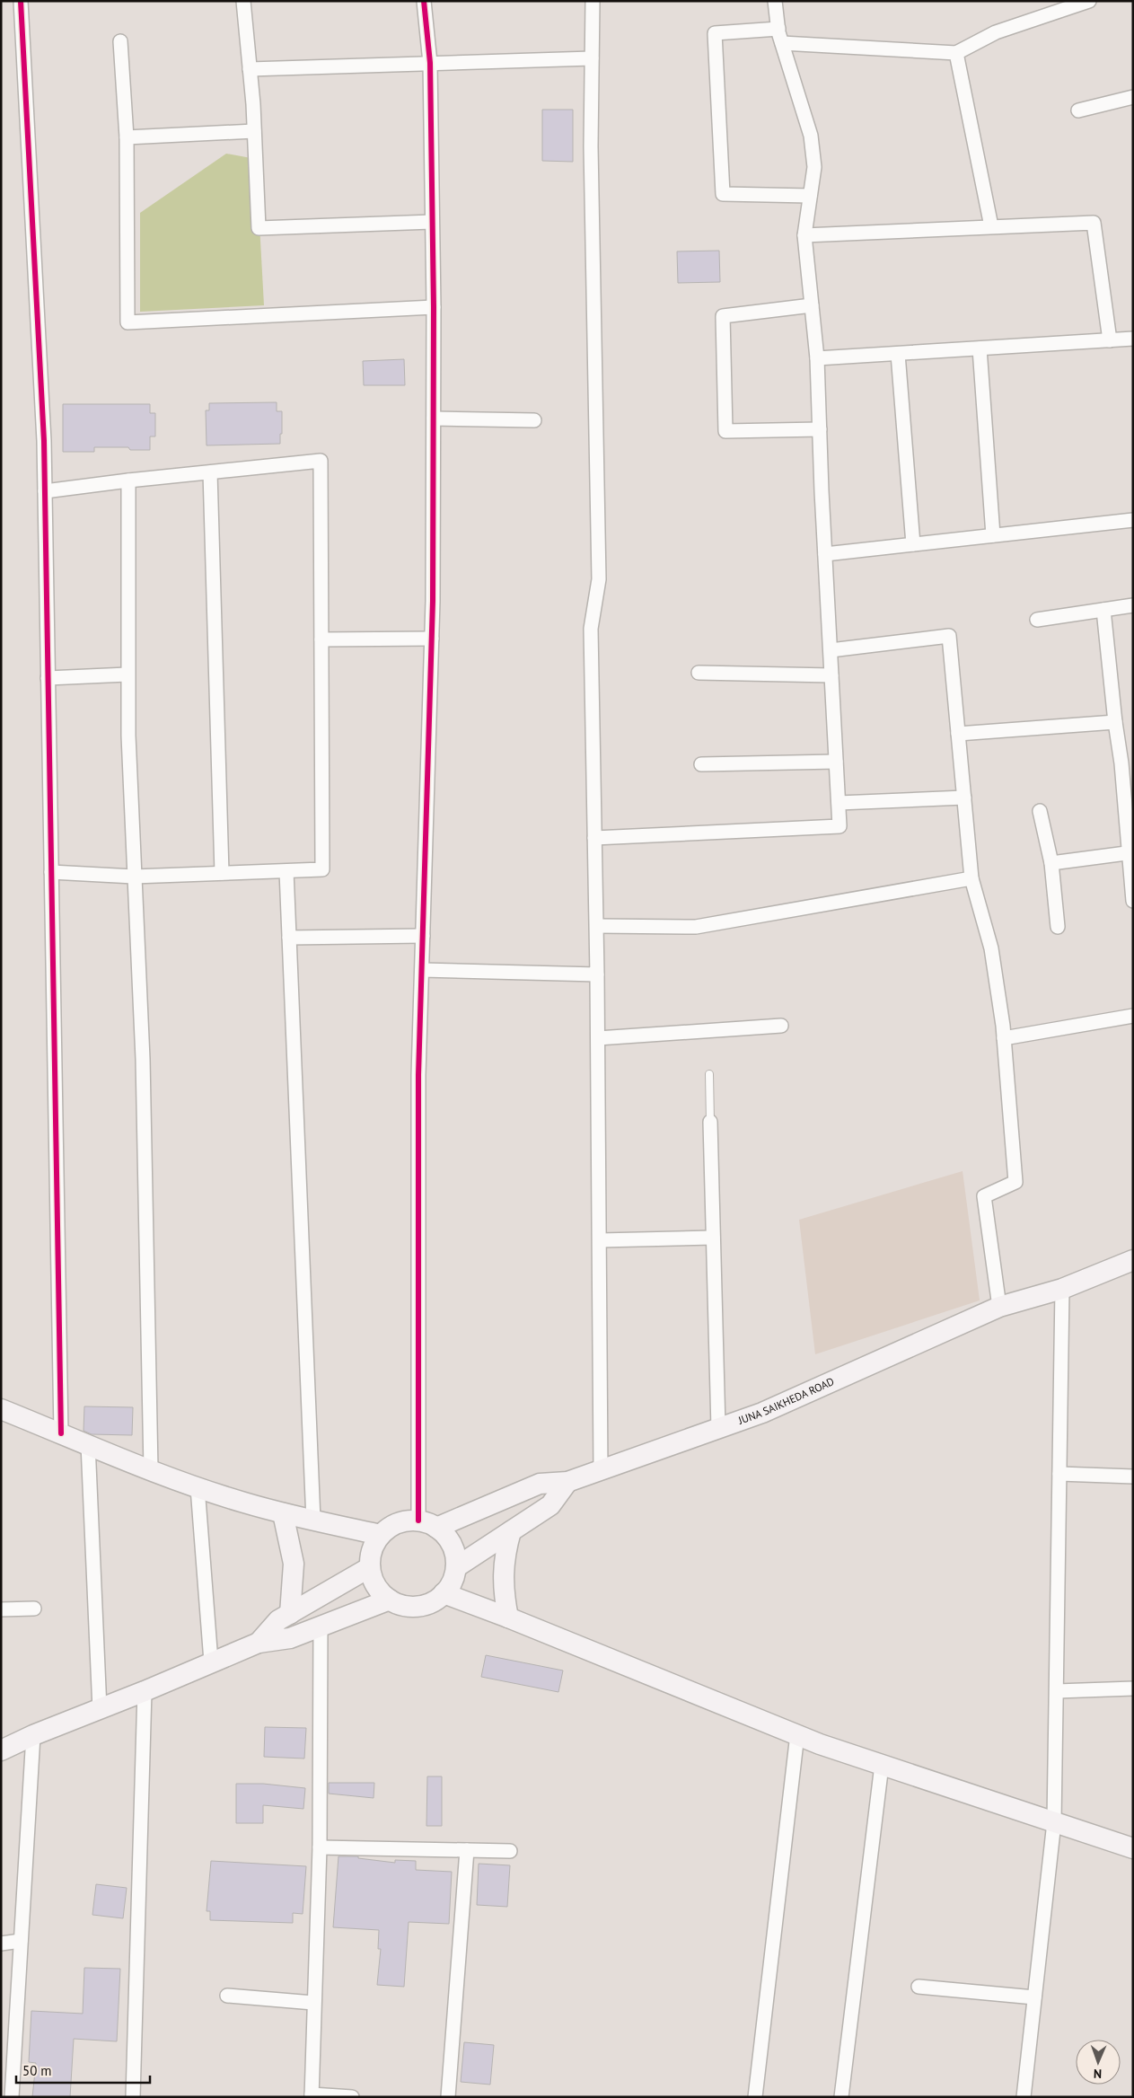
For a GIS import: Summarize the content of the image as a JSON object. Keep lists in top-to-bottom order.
{
  "streets": {
    "main road": ["JUNA SAIKHEDA ROAD"]
  },
  "scale_bar": "50 m",
  "north": "bottom"
}
